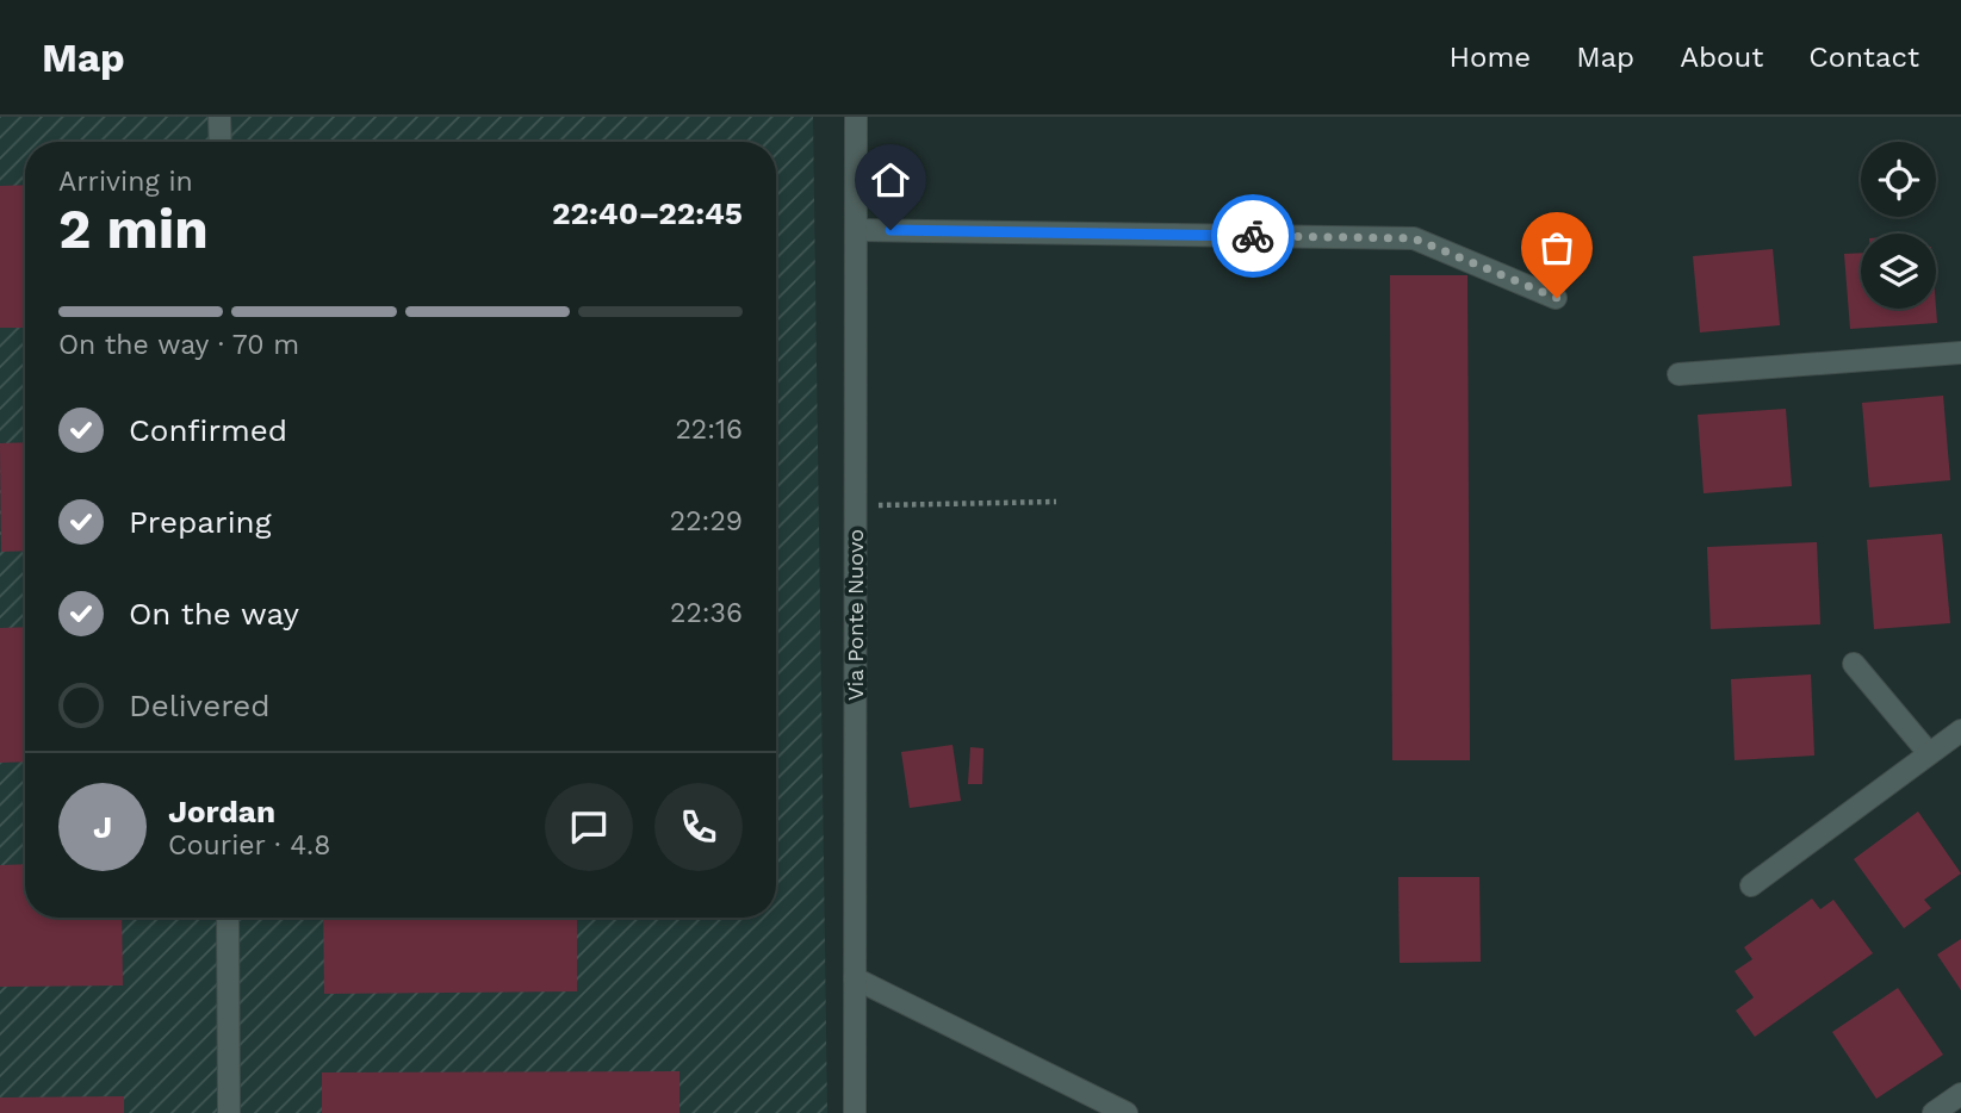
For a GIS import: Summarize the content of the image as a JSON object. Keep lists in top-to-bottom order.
{
  "streets": {
    "street": ["Via Ponte Nuovo"]
  },
  "page": {
    "header": "Map",
    "nav": [
      "Home",
      "Map",
      "About",
      "Contact"
    ],
    "heading": ["2 min", "Arriving in", "22:40–22:45"],
    "panel": ["Jordan", "Courier · 4.8"],
    "bar": "On the way · 70 m",
    "list": [
      ["Confirmed", "22:16"],
      ["Preparing", "22:29"],
      ["On the way", "22:36"],
      "Delivered"
    ],
    "round": "J"
  }
}
